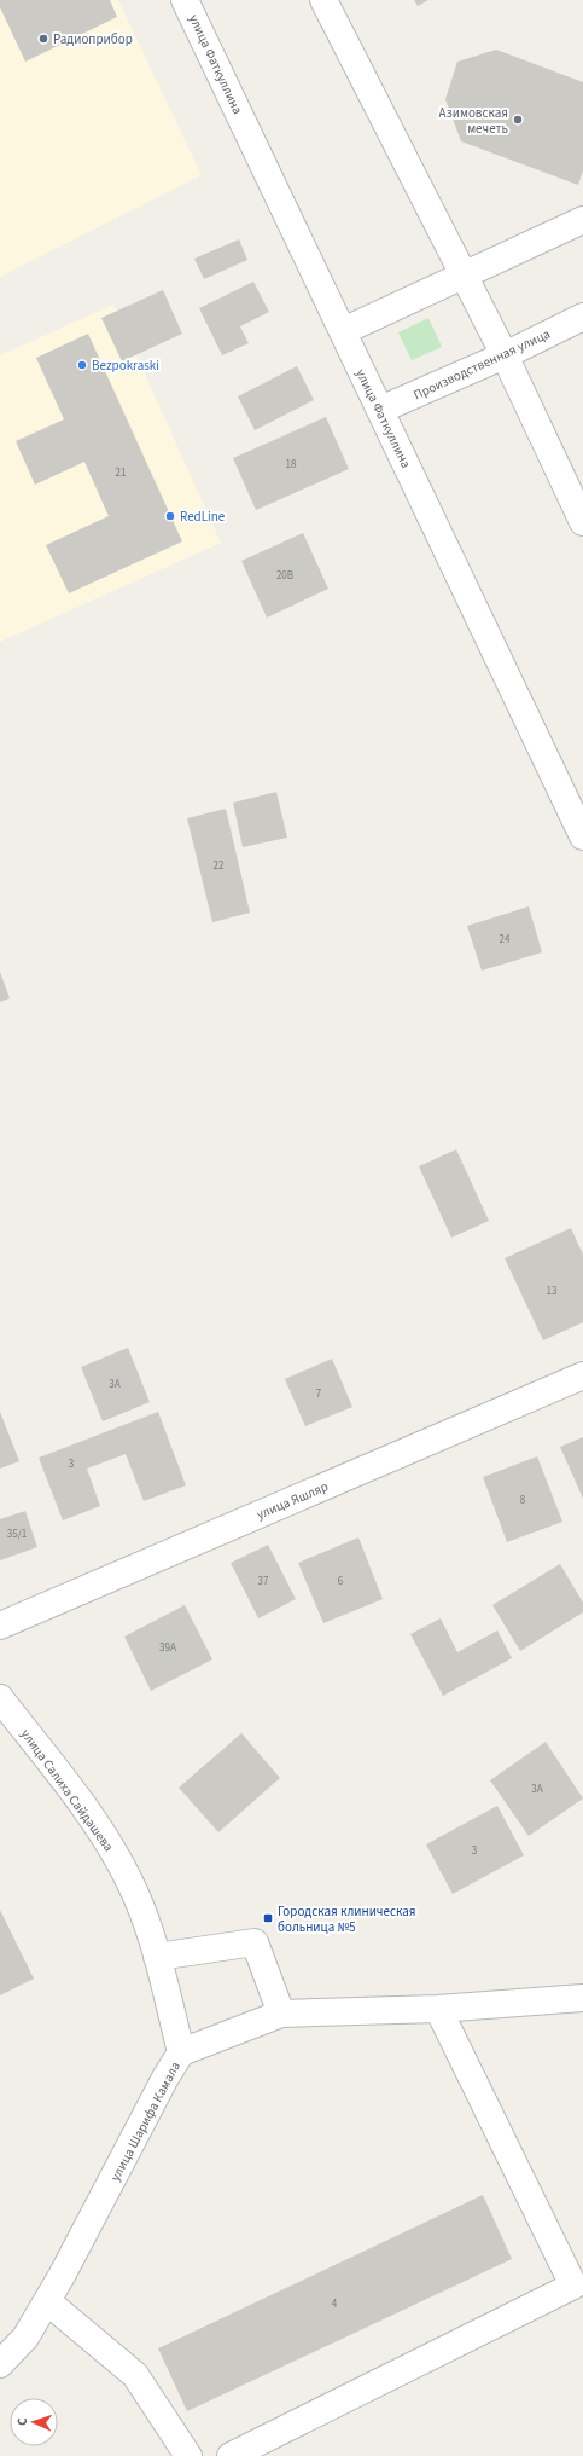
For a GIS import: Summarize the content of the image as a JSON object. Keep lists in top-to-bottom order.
{
  "streets": {
    "street": [
      "улица Фаткуллина",
      "Производственная улица",
      "улица Яшляр",
      "улица Салиха Сайдашева",
      "улица Шарифа Камала"
    ]
  },
  "crossings": [
    ["улица Фаткуллина", "Производственная улица"],
    ["улица Салиха Сайдашева", "улица Шарифа Камала"]
  ],
  "places": {
    "other": [
      "Радиоприбор",
      "Азимовская мечеть",
      "Bezpokraski",
      "RedLine"
    ],
    "transit": ["Городская клиническая больница №5"]
  },
  "house_numbers": [
    "18",
    "21",
    "20В",
    "22",
    "24",
    "13",
    "3А",
    "7",
    "3",
    "8",
    "35/1",
    "37",
    "6",
    "39А",
    "3А",
    "3",
    "4"
  ],
  "north": "left"
}
